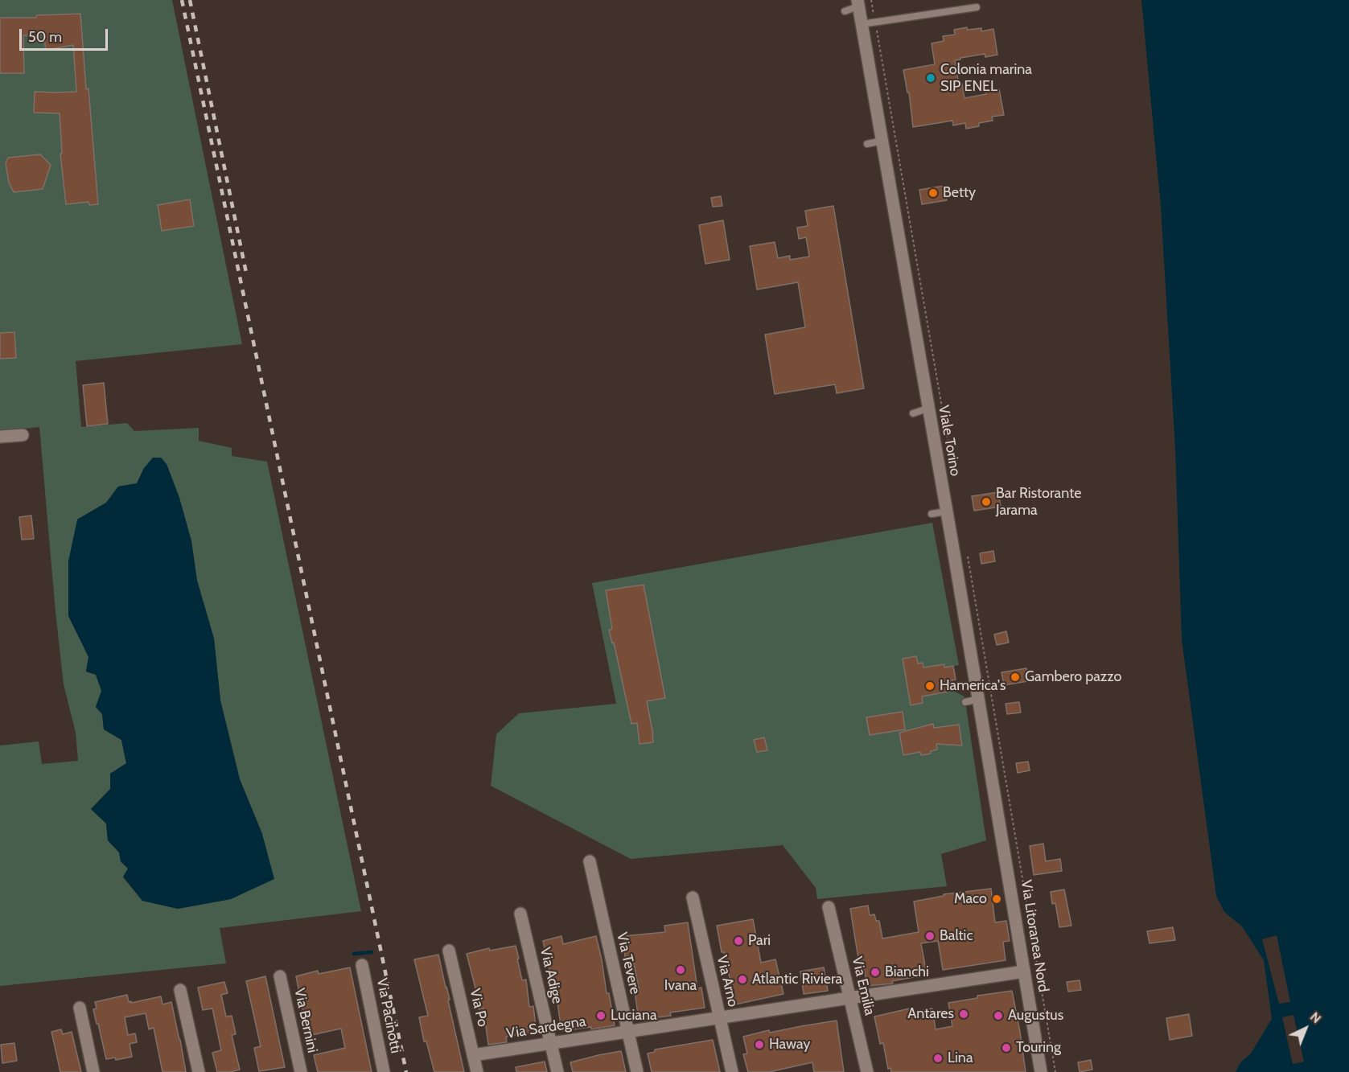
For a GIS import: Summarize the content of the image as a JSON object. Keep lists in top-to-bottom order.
{
  "streets": {
    "street": [
      "Viale Torino",
      "Via Litoranea Nord",
      "Via Tevere",
      "Via Adige",
      "Via Arno",
      "Via Emilia",
      "Via Po",
      "Via Pacinotti",
      "Via Bernini",
      "Via Sardegna"
    ]
  },
  "crossings": [
    ["Viale Torino", "Via Litoranea Nord"],
    ["Via Litoranea Nord", "Via Sardegna"],
    ["Via Tevere", "Via Sardegna"],
    ["Via Adige", "Via Sardegna"],
    ["Via Arno", "Via Sardegna"],
    ["Via Emilia", "Via Sardegna"],
    ["Via Po", "Via Sardegna"]
  ],
  "places": [
    "Colonia marina SIP ENEL",
    "Betty",
    "Bar Ristorante Jarama",
    "Gambero pazzo",
    "Hamerica's",
    "Maco",
    "Baltic",
    "Pari",
    "Ivana",
    "Bianchi",
    "Atlantic Riviera",
    "Antares",
    "Luciana",
    "Augustus",
    "Haway",
    "Touring",
    "Lina"
  ],
  "scale_bar": "50 m",
  "north": "top right"
}
